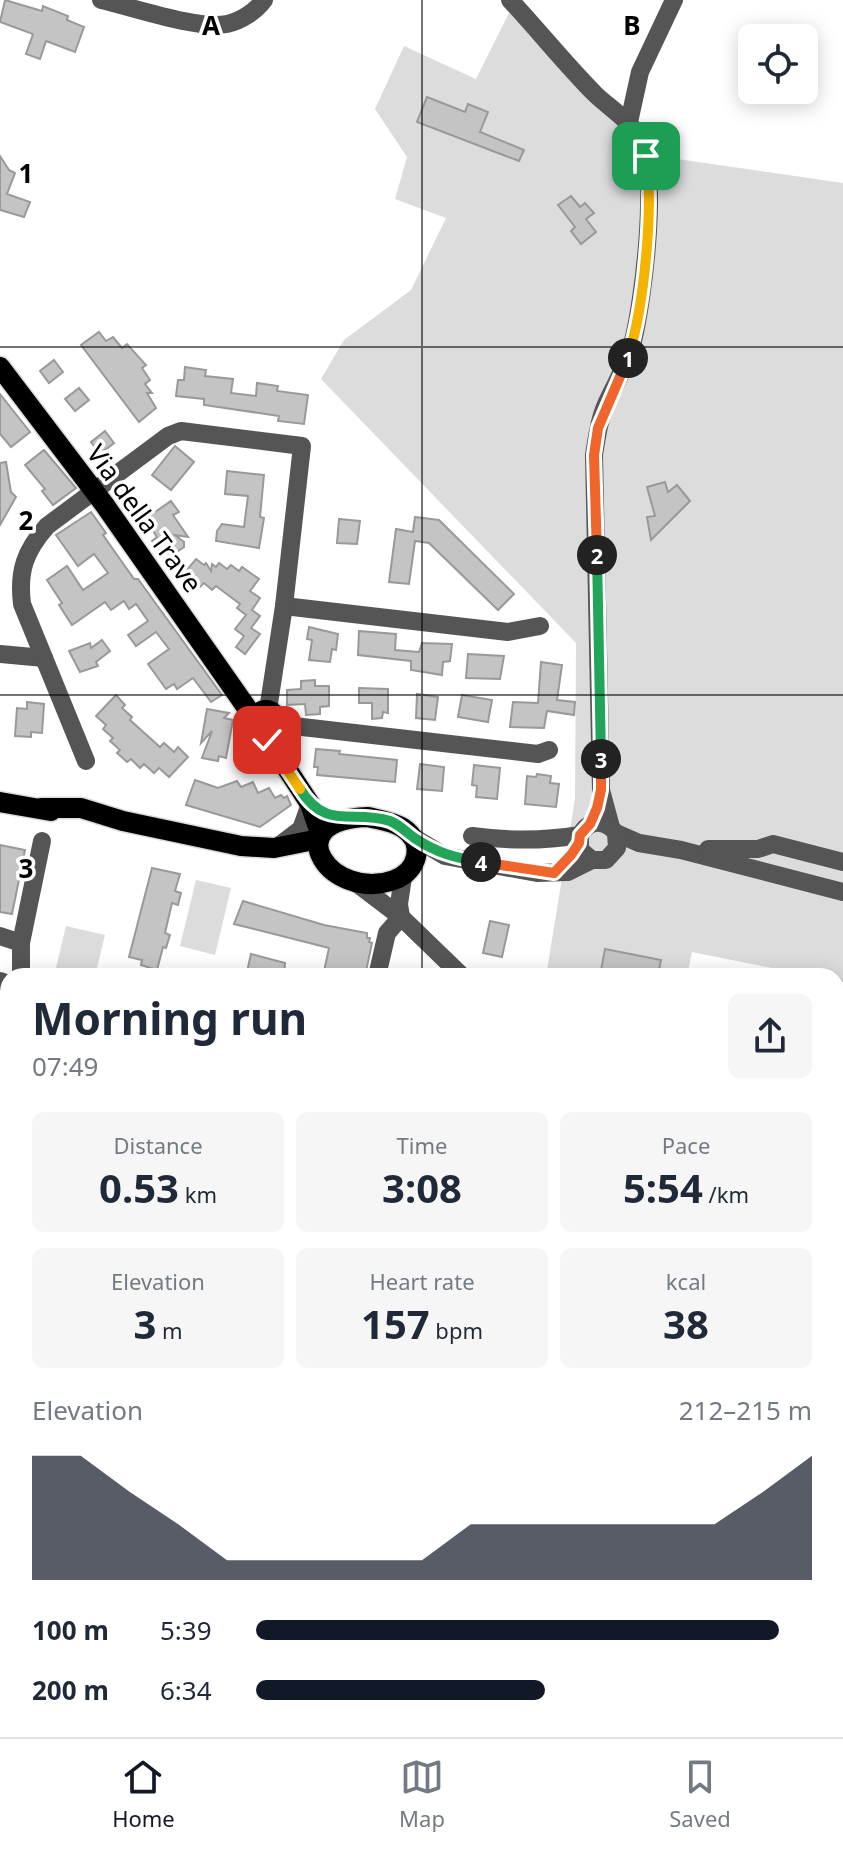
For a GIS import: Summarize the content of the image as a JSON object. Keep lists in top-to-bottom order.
{
  "streets": {
    "main road": ["Via della Trave"]
  },
  "page": {
    "pins": [
      "1",
      "2",
      "3",
      "4"
    ],
    "heading": ["Morning run", "07:49"],
    "stats": [
      ["Distance", "0.53 km"],
      ["Time", "3:08"],
      ["Pace", "5:54 /km"],
      ["Elevation", "3 m"],
      ["Heart rate", "157 bpm"],
      ["kcal", "38"]
    ],
    "chart": ["Elevation", "212–215 m"],
    "list": [
      {
        "name": "100 m",
        "note": "5:39"
      },
      {
        "name": "200 m",
        "note": "6:34"
      }
    ],
    "tabs": ["Home", "Map", "Saved"]
  },
  "grid": {
    "columns": ["A", "B"],
    "rows": ["1", "2", "3"]
  }
}
